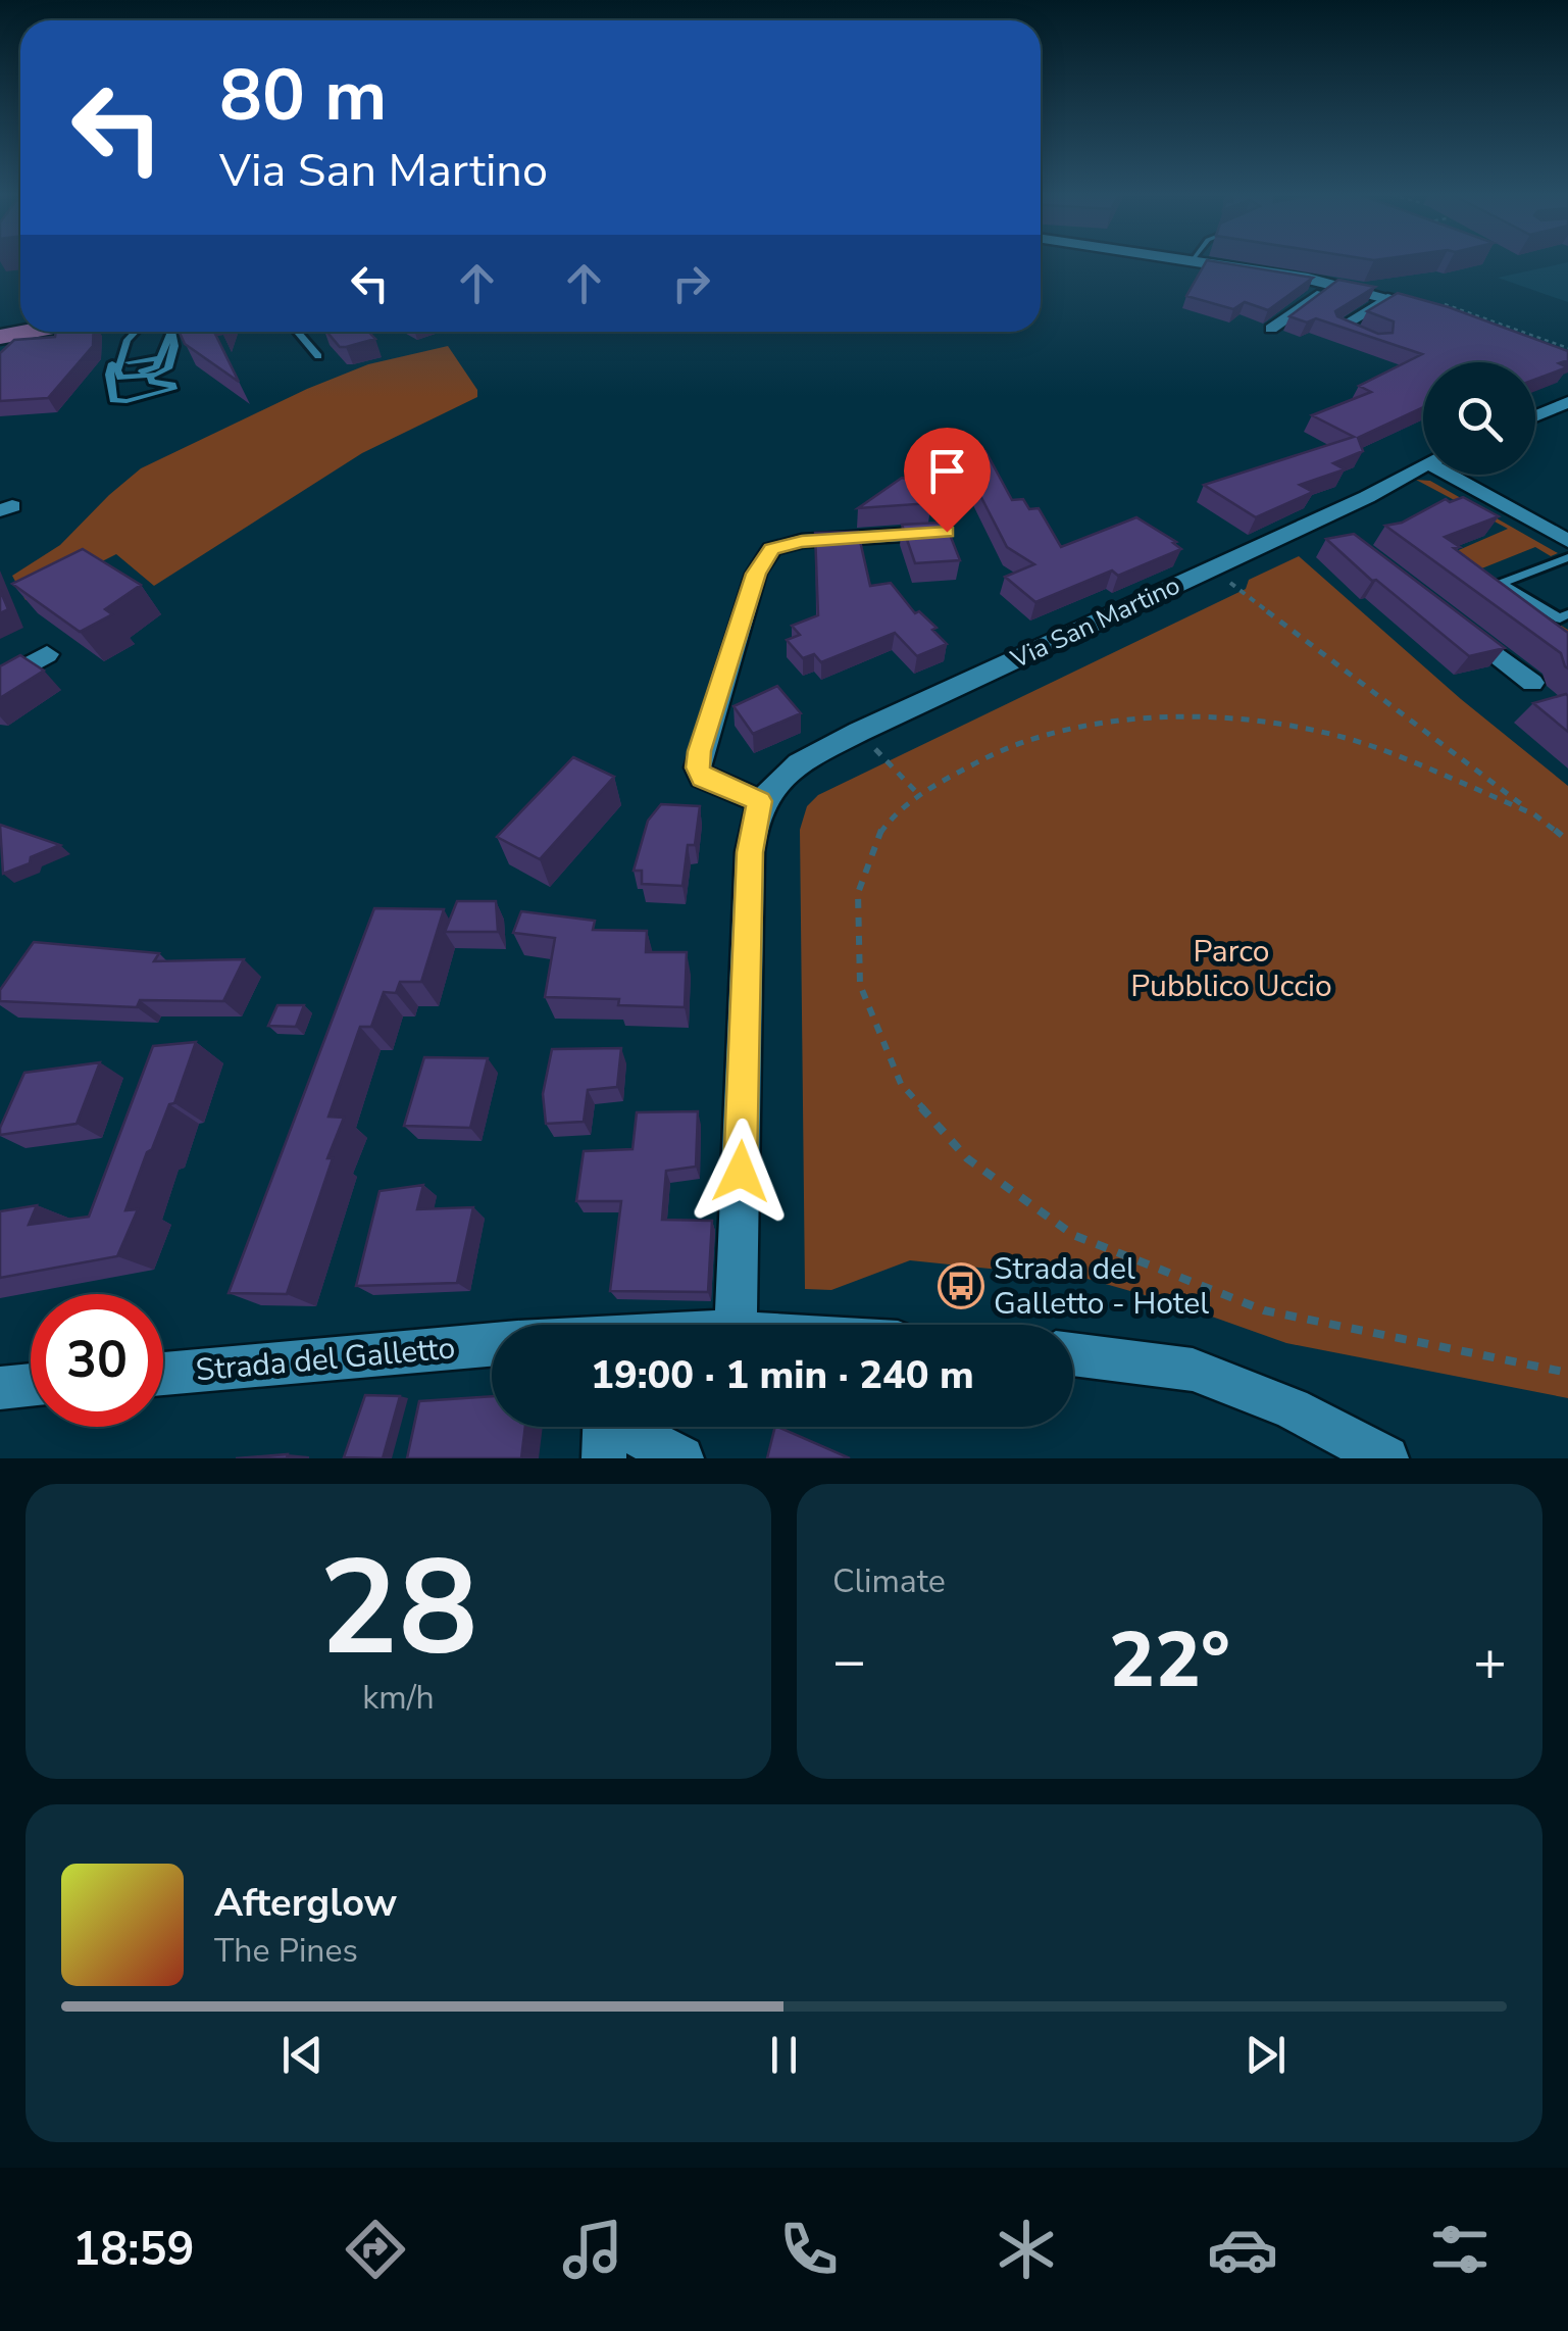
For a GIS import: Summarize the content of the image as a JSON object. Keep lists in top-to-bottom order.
{
  "streets": {
    "street": ["Via San Martino", "Strada del Galletto"]
  },
  "parks": ["Parco Pubblico Uccio"],
  "places": {
    "bus stop": ["Strada del Galletto - Hotel"]
  },
  "page": {
    "turn": ["80 m", "Via San Martino"],
    "limit": "30",
    "trip": "19:00 · 1 min · 240 m",
    "tile": [
      ["28", "km/h"],
      "Climate"
    ],
    "heat": ["−", "22°", "+"],
    "song": ["Afterglow", "The Pines"],
    "tabs": "18:59"
  }
}
